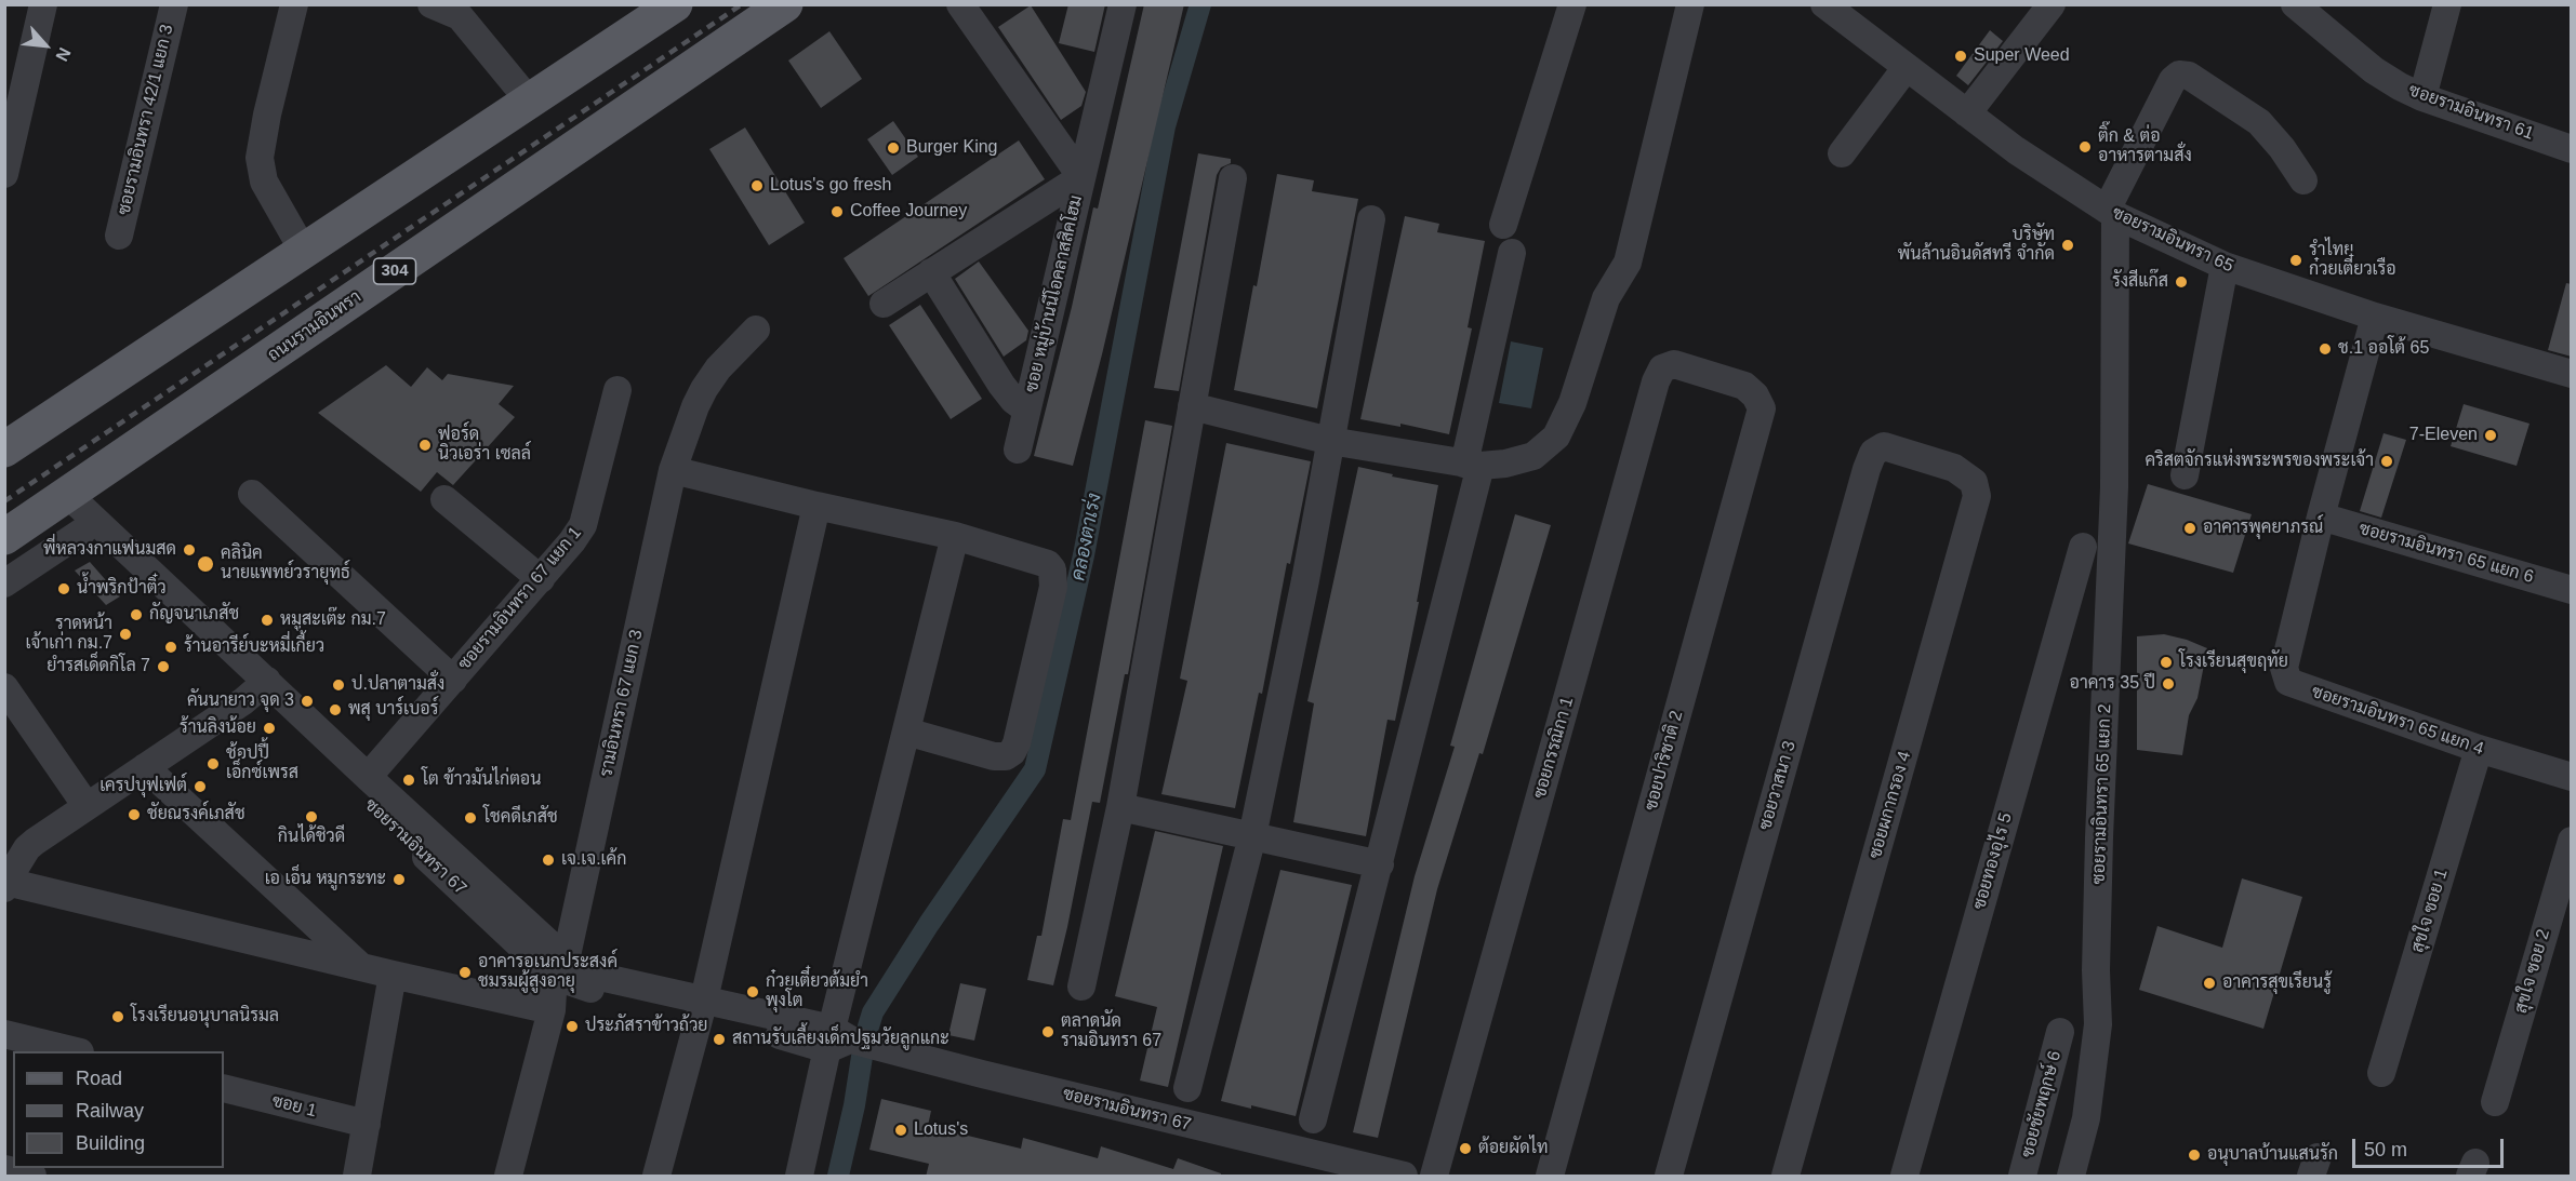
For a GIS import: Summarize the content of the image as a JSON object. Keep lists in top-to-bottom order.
{
  "streets": {
    "main road": ["304", "ถนนรามอินทรา"],
    "street": [
      "ซอยรามอินทรา 61",
      "ซอยรามอินทรา 42/1 แยก 3",
      "ซอยรามอินทรา 65",
      "ซอย หมู่บ้านนีโอคลาสสิคโฮม",
      "ซอยรามอินทรา 65 แยก 6",
      "ซอยรามอินทรา 67 แยก 1",
      "รามอินทรา 67 แยก 3",
      "ซอยรามอินทรา 65 แยก 4",
      "ซอยกรรณิกา 1",
      "ซอยปาริชาติ 2",
      "ซอยวาสนา 3",
      "ซอยรามอินทรา 65 แยก 2",
      "ซอยผกากรอง 4",
      "ซอยรามอินทรา 67",
      "ซอยทองอุไร 5",
      "สุขใจ ซอย 1",
      "สุขใจ ซอย 2",
      "ซอยชัยพฤกษ์ 6",
      "ซอย 1"
    ]
  },
  "crossings": [
    ["ซอยรามอินทรา 65", "ซอยรามอินทรา 65 แยก 4"],
    ["ซอยรามอินทรา 65", "ซอยรามอินทรา 65 แยก 2"],
    ["ถนนรามอินทรา", "ซอยรามอินทรา 67"],
    ["ซอยรามอินทรา 65 แยก 6", "ซอยรามอินทรา 65 แยก 4"],
    ["ซอยรามอินทรา 67 แยก 1", "ซอยรามอินทรา 67"],
    ["รามอินทรา 67 แยก 3", "ซอยรามอินทรา 67"],
    ["ซอยรามอินทรา 65 แยก 4", "สุขใจ ซอย 1"],
    ["ซอยกรรณิกา 1", "ซอยปาริชาติ 2"],
    ["ซอยวาสนา 3", "ซอยผกากรอง 4"]
  ],
  "water": ["คลองตาเร่ง"],
  "places": [
    "Super Weed",
    "ติ๊ก & ต่อ อาหารตามสั่ง",
    "Burger King",
    "Lotus's go fresh",
    "Coffee Journey",
    "บริษัท พันล้านอินดัสทรี จำกัด",
    "รำไทย ก๋วยเตี๋ยวเรือ",
    "รังสีแก๊ส",
    "ช.1 ออโต้ 65",
    "7-Eleven",
    "ฟอร์ด นิวเอร่า เซลล์",
    "คริสตจักรแห่งพระพรของพระเจ้า",
    "อาคารพุคยาภรณ์",
    "พี่หลวงกาแฟนมสด",
    "คลินิค นายแพทย์วรายุทธ์",
    "น้ำพริกป้าติ๋ว",
    "กัญจนาเภสัช",
    "หมูสะเต๊ะ กม.7",
    "ราดหน้า เจ้าเก่า กม.7",
    "ร้านอารีย์บะหมี่เกี้ยว",
    "โรงเรียนสุขฤทัย",
    "ยำรสเด็ดกิโล 7",
    "อาคาร 35 ปี",
    "ป.ปลาตามสั่ง",
    "คันนายาว จุด 3",
    "พสุ บาร์เบอร์",
    "ร้านลิงน้อย",
    "ช้อปปี้ เอ็กซ์เพรส",
    "โต ข้าวมันไก่ตอน",
    "เครปบุฟเฟต์",
    "ชัยณรงค์เภสัช",
    "กินได้ชิวดี",
    "โชคดีเภสัช",
    "เจ.เจ.เค้ก",
    "เอ เอ็น หมูกระทะ",
    "อาคารอเนกประสงค์ ชมรมผู้สูงอายุ",
    "อาคารสุขเรียนรู้",
    "ก๋วยเตี๋ยวต้มยำ พุงโต",
    "โรงเรียนอนุบาลนิรมล",
    "ประภัสราข้าวถ้วย",
    "ตลาดนัด รามอินทรา 67",
    "สถานรับเลี้ยงเด็กปฐมวัยลูกแกะ",
    "Lotus's",
    "ต้อยผัดไท",
    "อนุบาลบ้านแสนรัก"
  ],
  "legend": ["Road", "Railway", "Building"],
  "scale_bar": "50 m",
  "north": "bottom right"
}
